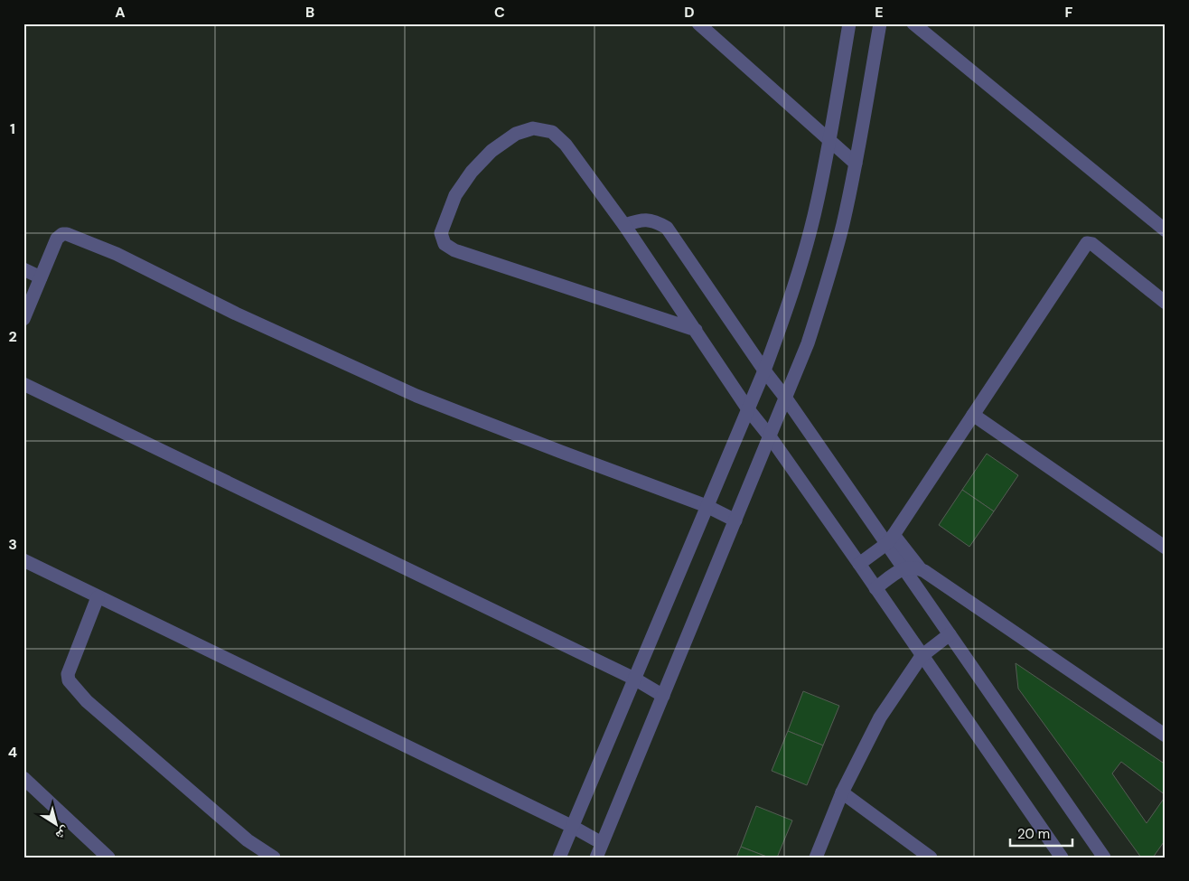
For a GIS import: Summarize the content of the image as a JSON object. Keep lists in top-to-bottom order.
{
  "scale_bar": "20 m",
  "north": "bottom right",
  "grid": {
    "columns": [
      "A",
      "B",
      "C",
      "D",
      "E",
      "F"
    ],
    "rows": [
      "1",
      "2",
      "3",
      "4"
    ]
  }
}
